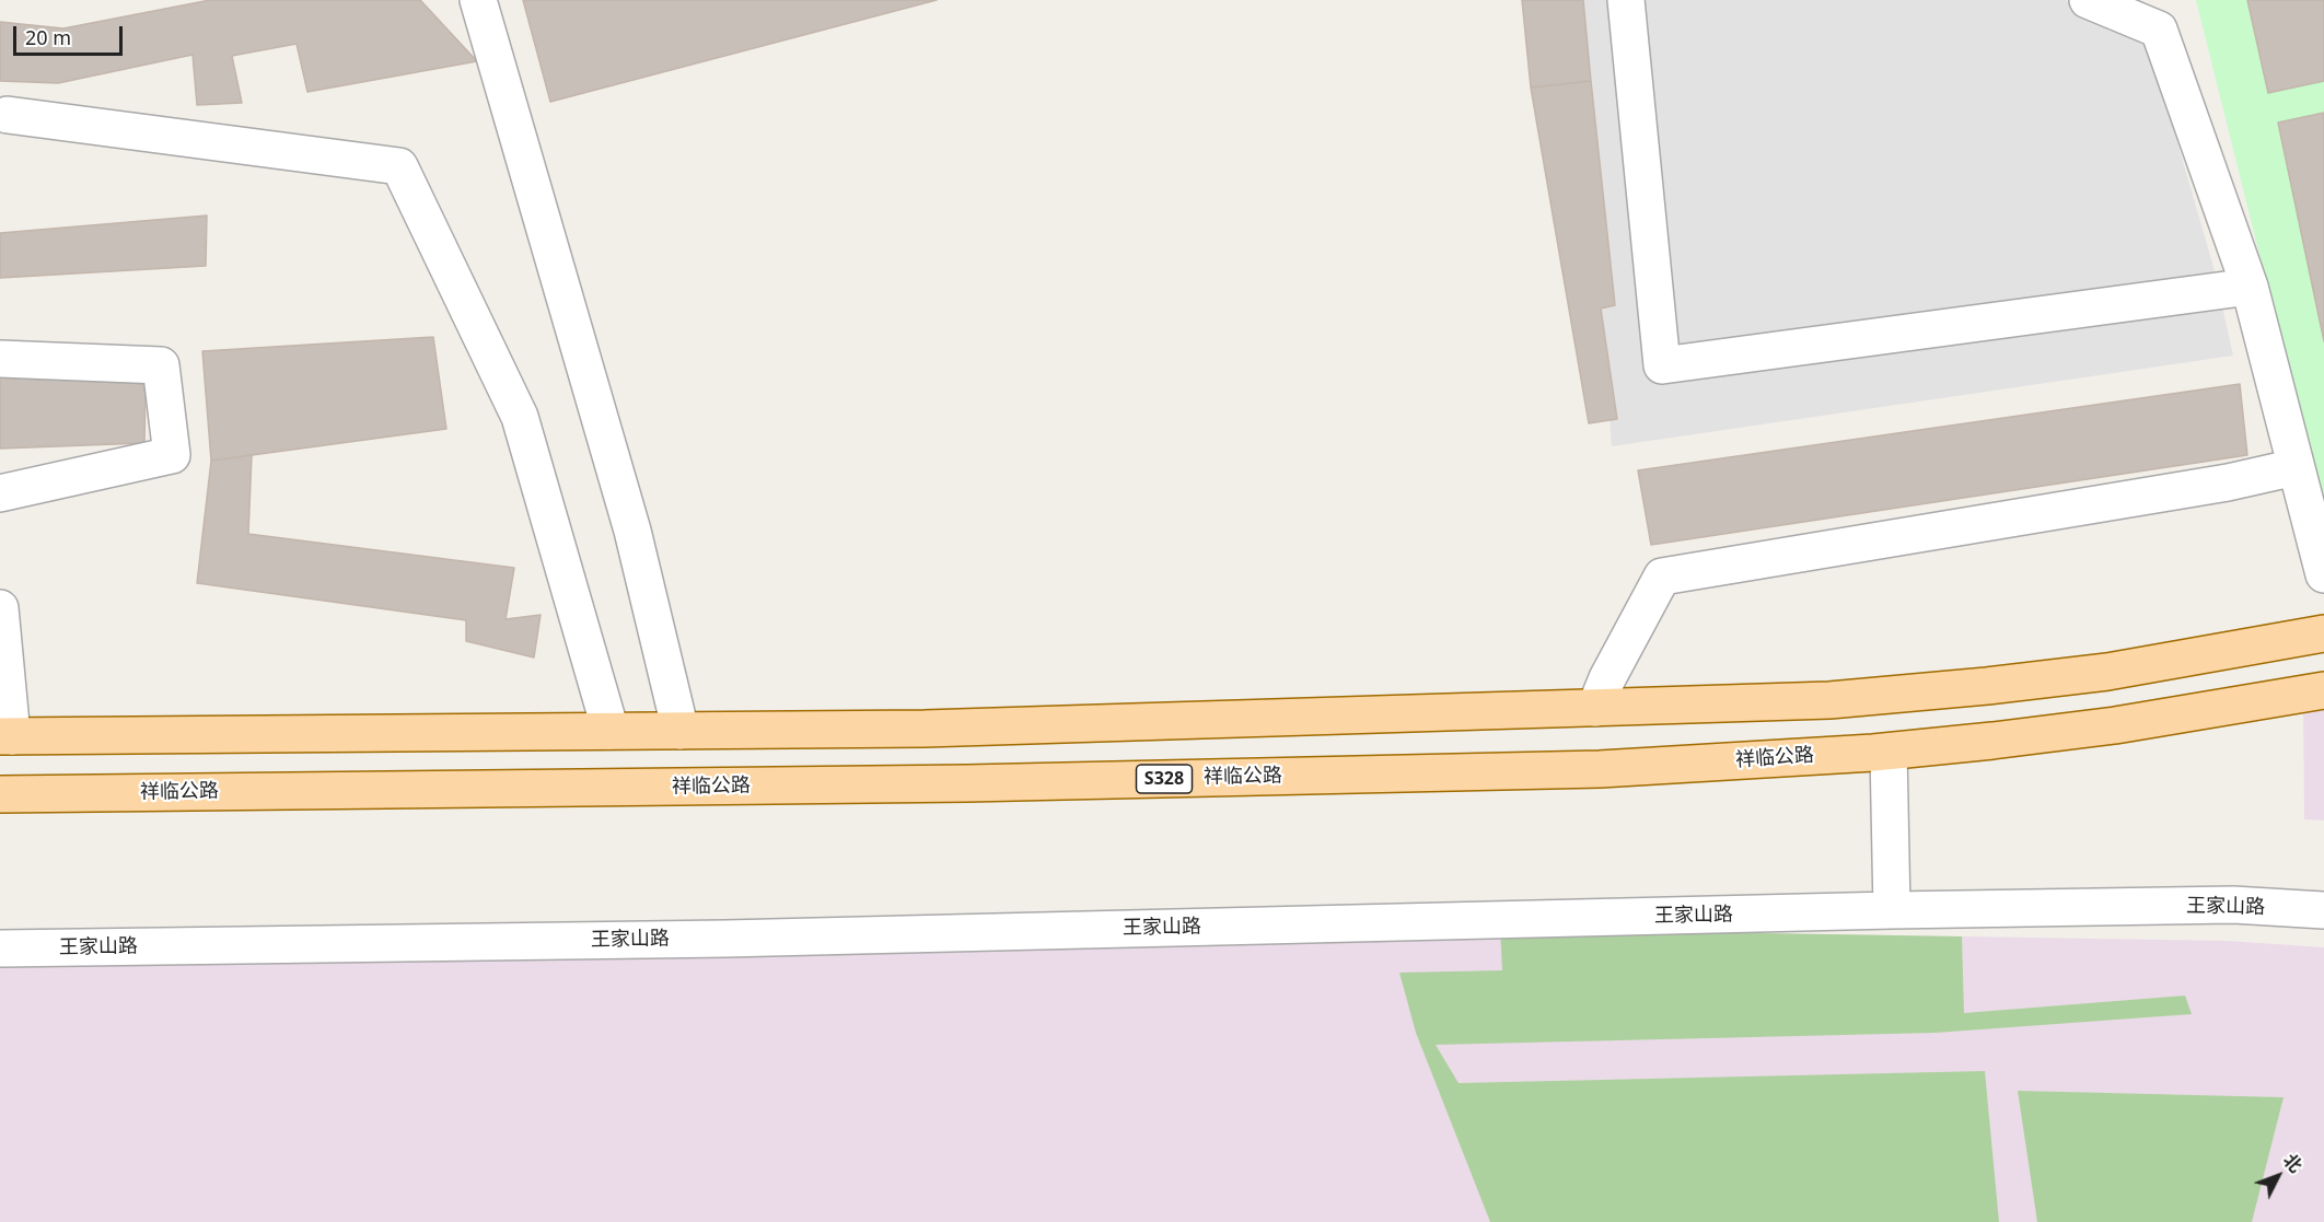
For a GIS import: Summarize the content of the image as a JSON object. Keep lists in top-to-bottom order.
{
  "streets": {
    "main road": ["祥临公路", "S328"],
    "street": ["王家山路"]
  },
  "scale_bar": "20 m",
  "north": "top right"
}
